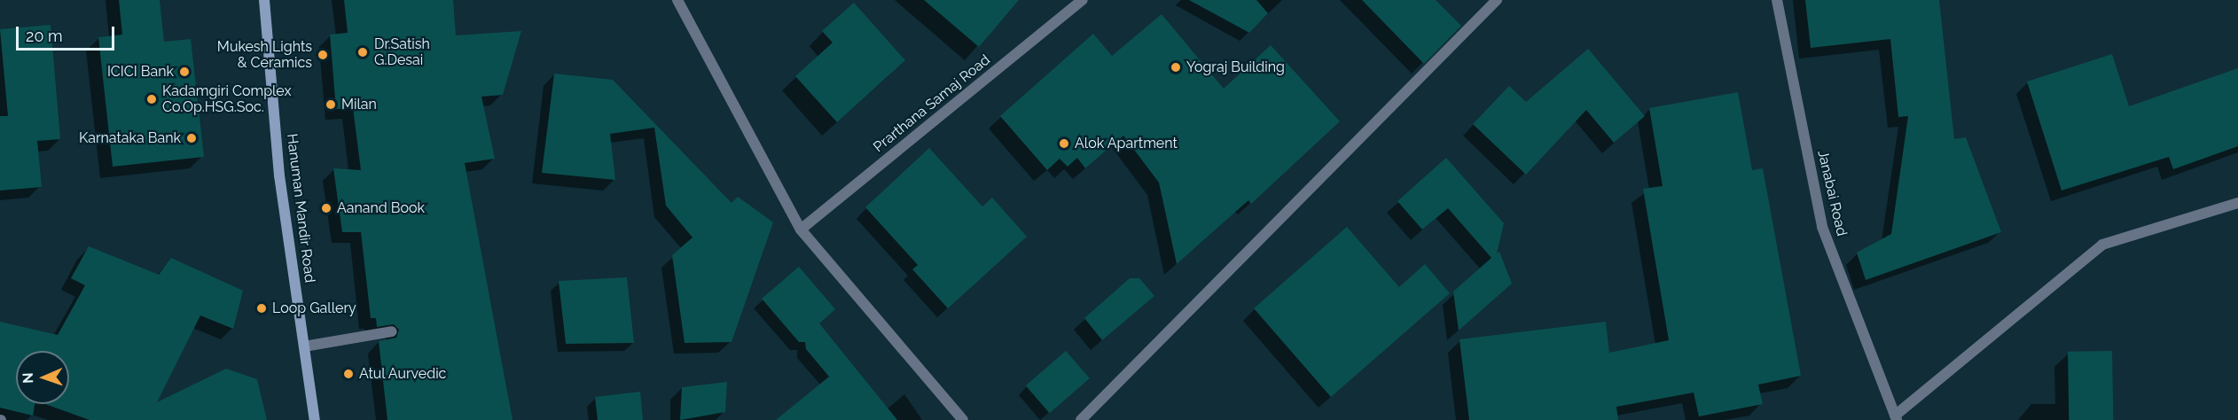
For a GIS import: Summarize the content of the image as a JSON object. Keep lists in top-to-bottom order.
{
  "streets": {
    "street": ["Prarthana Samaj Road", "Janabai Road", "Hanuman Mandir Road"]
  },
  "places": [
    "Dr.Satish G.Desai",
    "Mukesh Lights & Ceramics",
    "Yograj Building",
    "ICICI Bank",
    "Kadamgiri Complex Co.Op.HSG.Soc.",
    "Milan",
    "Karnataka Bank",
    "Alok Apartment",
    "Aanand Book",
    "Loop Gallery",
    "Atul Aurvedic"
  ],
  "scale_bar": "20 m",
  "north": "left"
}
